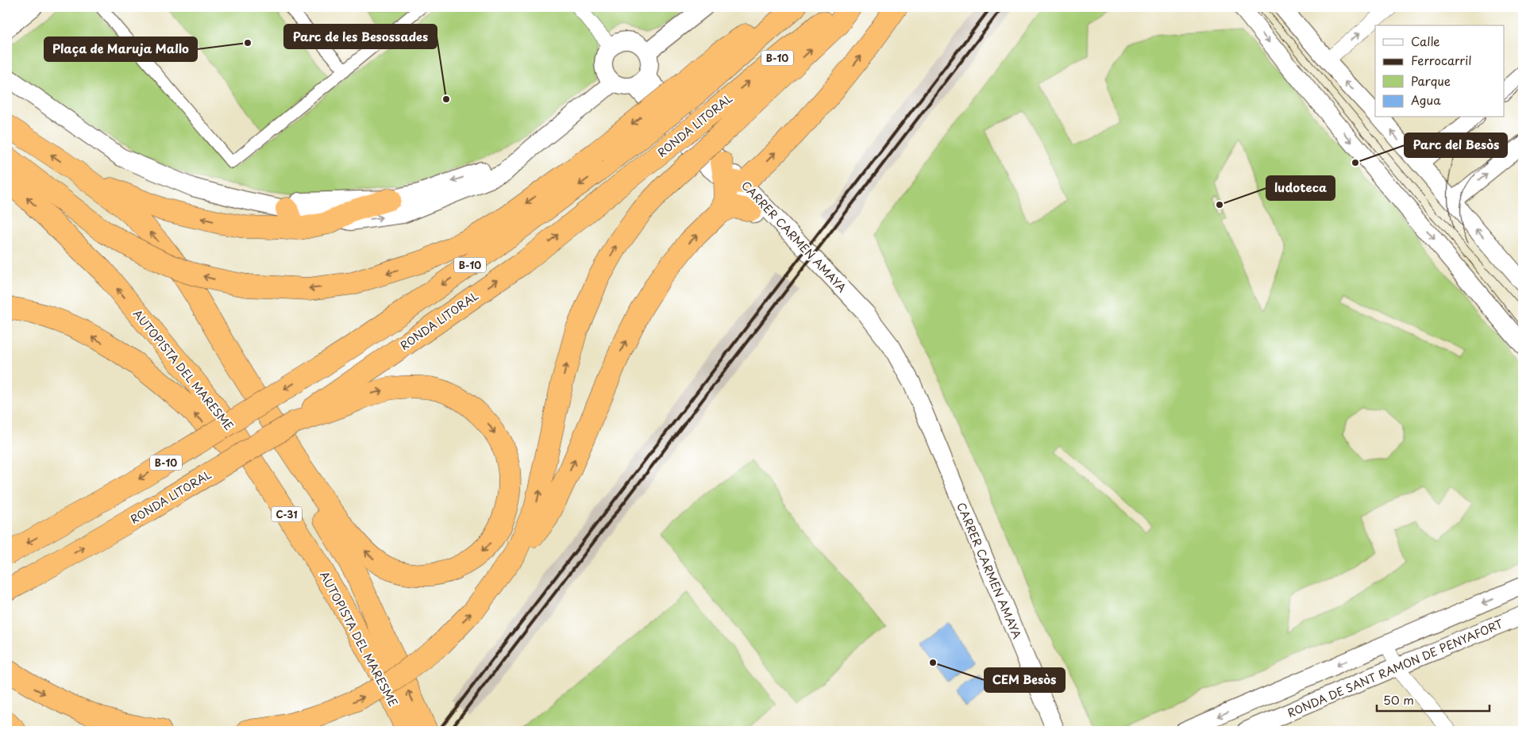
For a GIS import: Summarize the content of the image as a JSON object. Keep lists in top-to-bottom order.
{
  "streets": {
    "highway": [
      "B-10",
      "RONDA LITORAL",
      "AUTOPISTA DEL MARESME",
      "C-31"
    ],
    "street": ["CARRER CARMEN AMAYA", "RONDA DE SANT RAMON DE PENYAFORT"]
  },
  "places": [
    "Plaça de Maruja Mallo",
    "Parc de les Besossades",
    "Parc del Besòs",
    "ludoteca",
    "CEM Besòs"
  ],
  "legend": [
    "Calle",
    "Ferrocarril",
    "Parque",
    "Agua"
  ],
  "scale_bar": "50 m"
}
